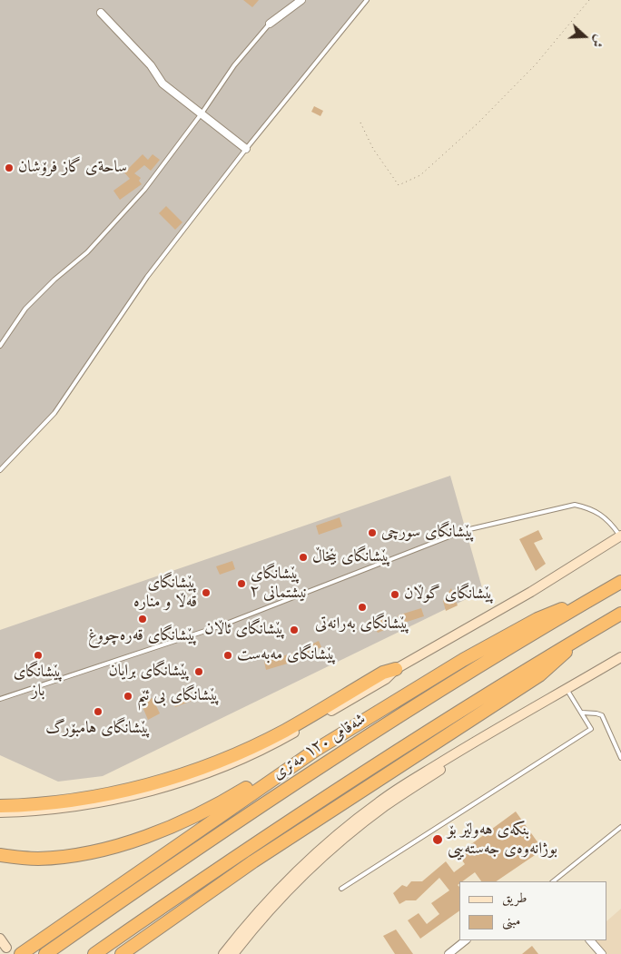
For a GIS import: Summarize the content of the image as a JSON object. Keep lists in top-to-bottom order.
{
  "streets": {
    "highway": ["شەقامی ١٢٠ مەتری"]
  },
  "places": [
    "ساحةی گاز فرۆشان",
    "پێشانگای سورچی",
    "پێشانگای بێخاڵ",
    "پێشانگای نیشتمانی ٢",
    "پێشانگای قەڵا و منارە",
    "پێشانگای گوڵان",
    "پێشانگای بەرانەتی",
    "پێشانگای قەرەچووغ",
    "پێشانگای ئاڵان",
    "پێشانگای باز",
    "پێشانگای مەبەست",
    "پێشانگای برایان",
    "پێشانگای بی ئێم",
    "پێشانگای هامبۆرگ",
    "بنکەی هەولێر بۆ بوژانەوەی جەستەییی"
  ],
  "legend": ["طريق", "مبنى"],
  "north": "right"
}
